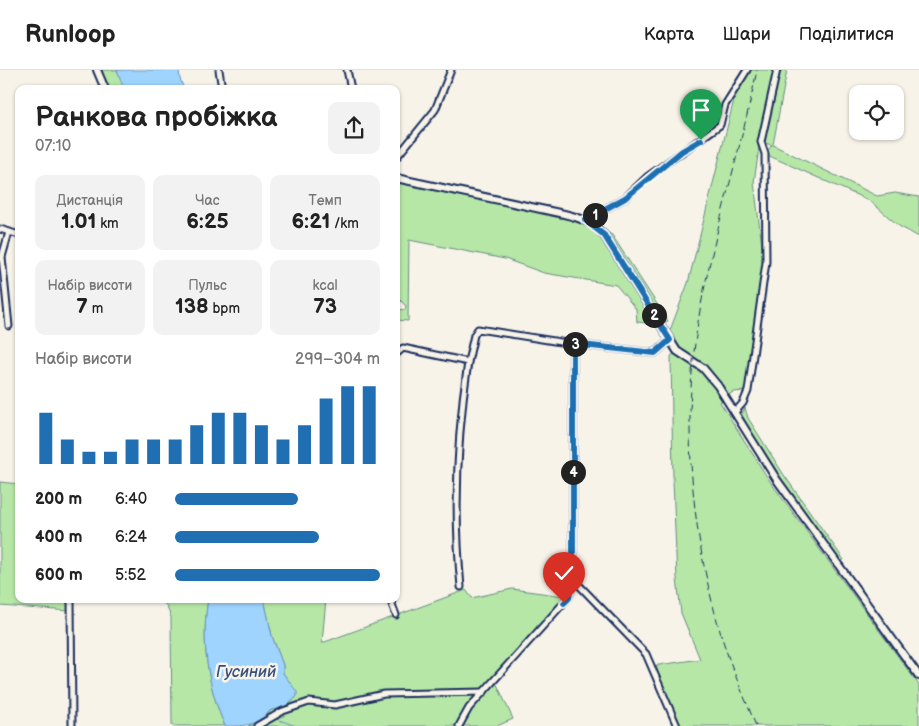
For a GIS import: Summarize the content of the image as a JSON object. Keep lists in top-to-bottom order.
{
  "water": ["Гусиний"],
  "page": {
    "header": "Runloop",
    "nav": ["Карта", "Шари", "Поділитися"],
    "heading": ["Ранкова пробіжка", "07:10"],
    "stats": [
      ["Дистанція", "1.01 km"],
      ["Час", "6:25"],
      ["Темп", "6:21 /km"],
      ["Набір висоти", "7 m"],
      ["Пульс", "138 bpm"],
      ["kcal", "73"]
    ],
    "pins": [
      "1",
      "2",
      "3",
      "4"
    ],
    "chart": ["Набір висоти", "299–304 m"],
    "list": [
      {
        "name": "200 m",
        "note": "6:40"
      },
      {
        "name": "400 m",
        "note": "6:24"
      },
      {
        "name": "600 m",
        "note": "5:52"
      }
    ]
  }
}
